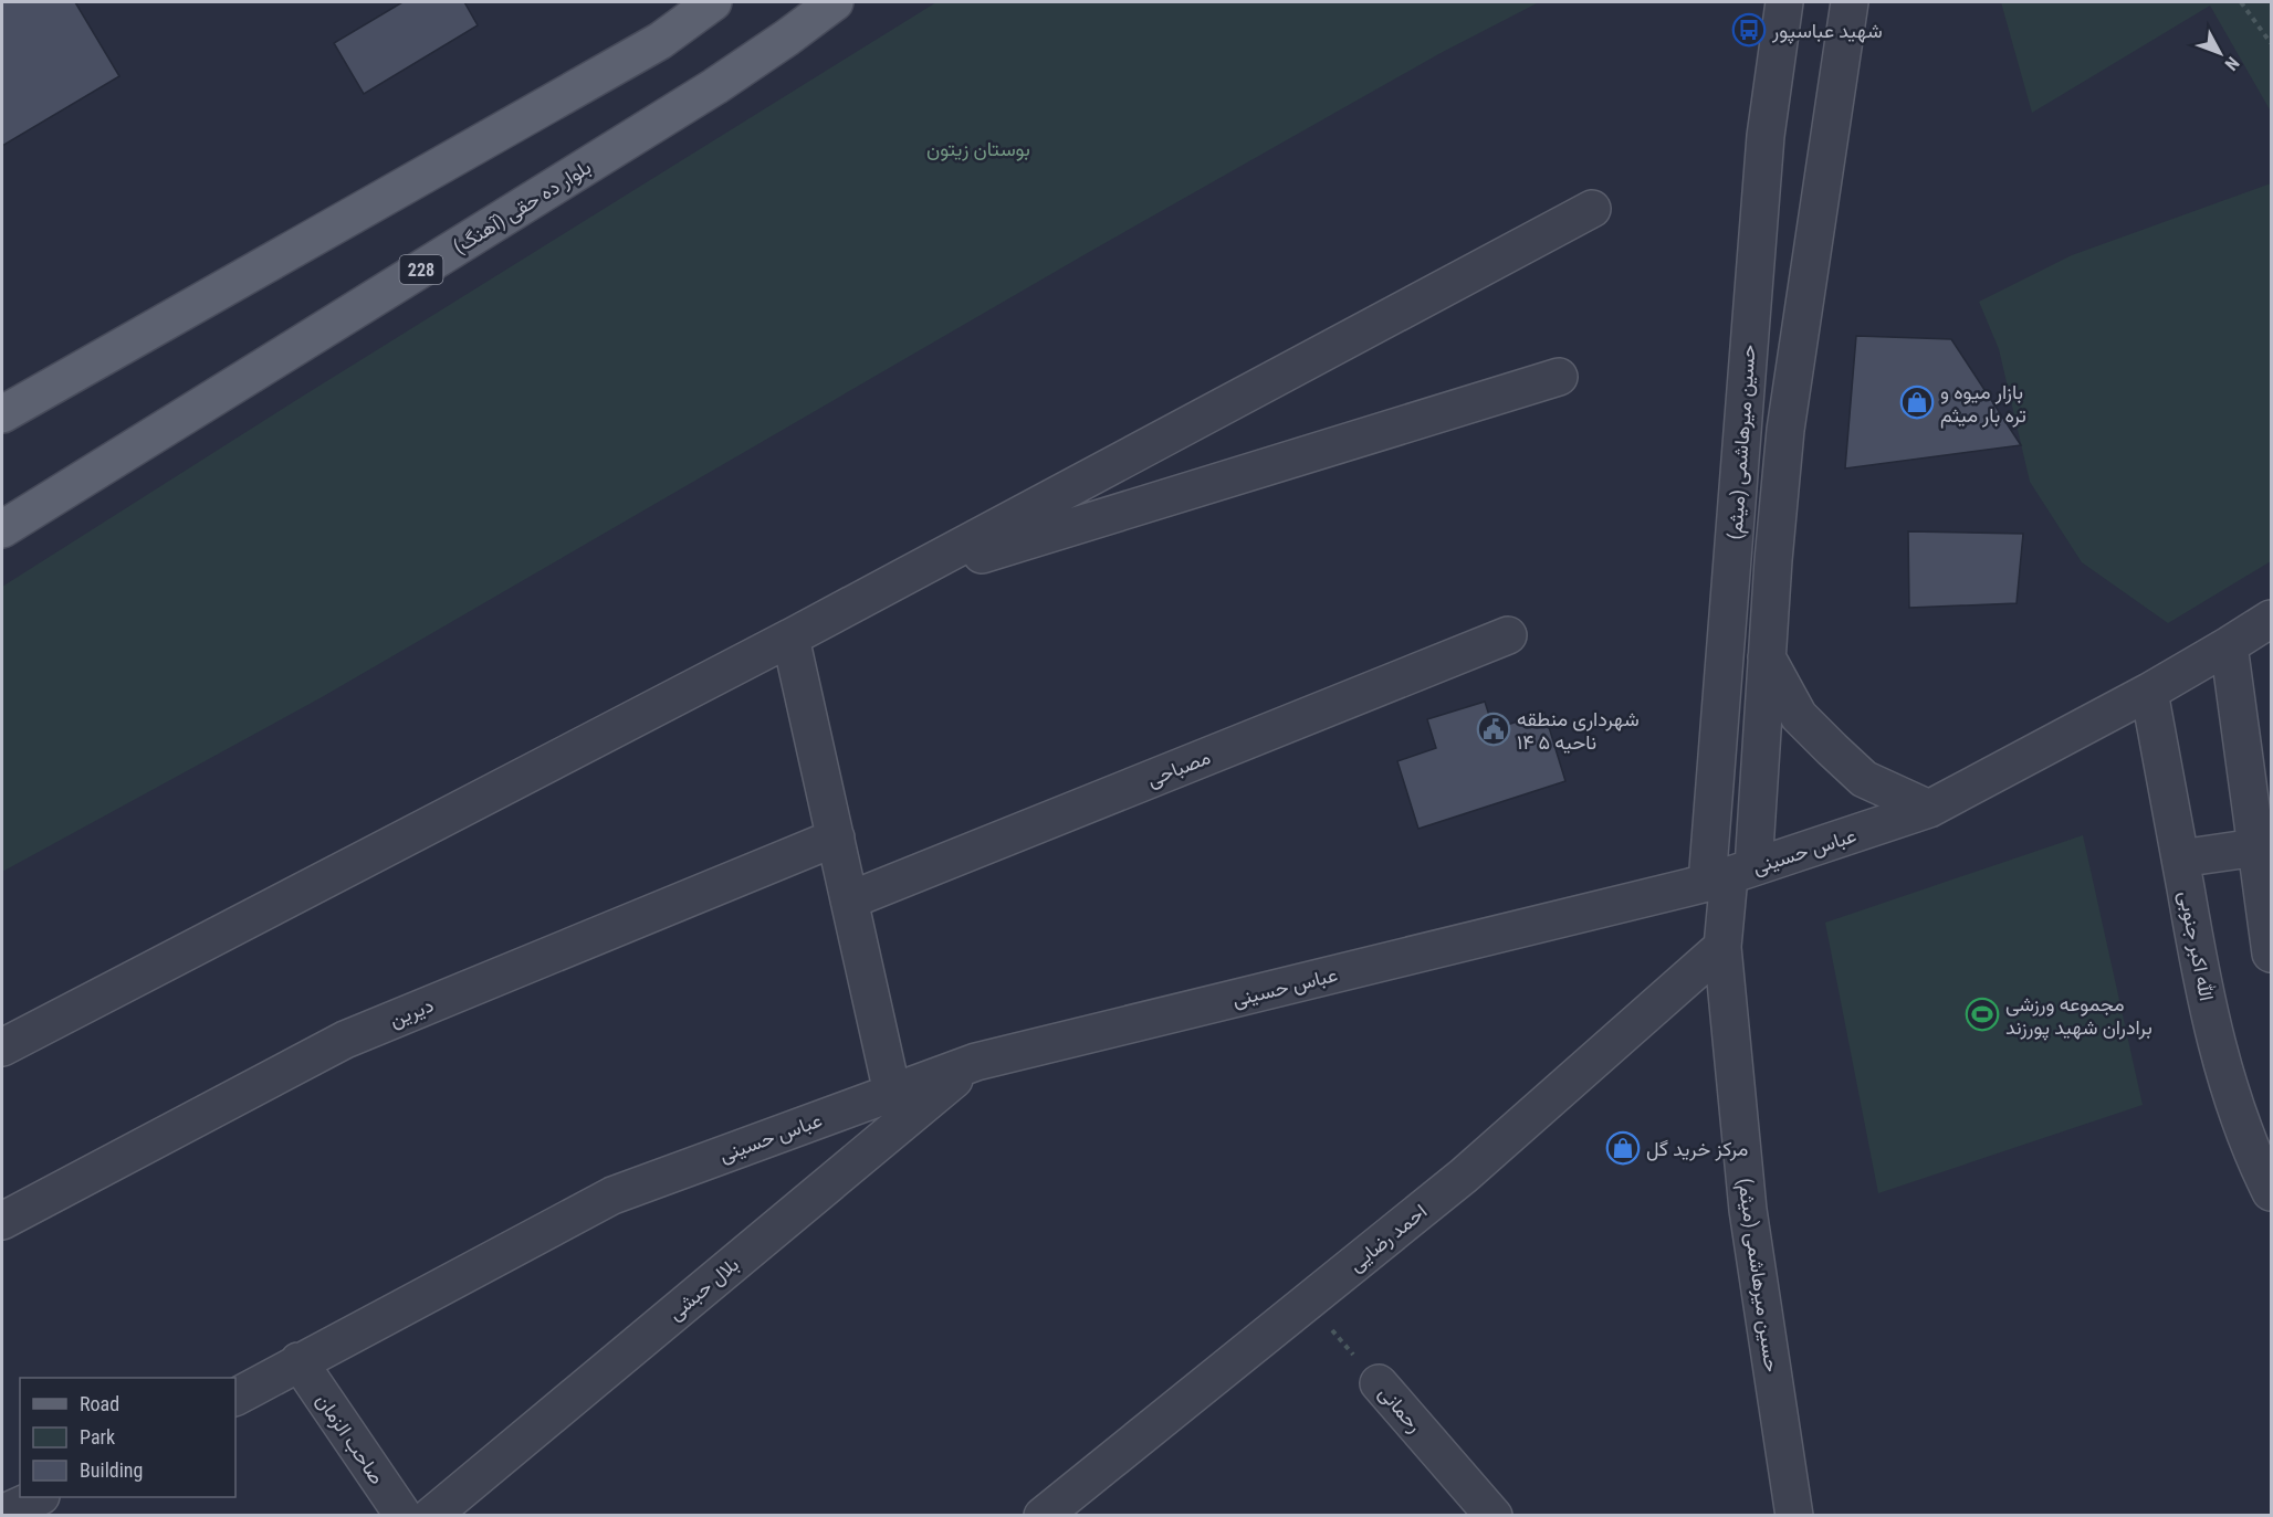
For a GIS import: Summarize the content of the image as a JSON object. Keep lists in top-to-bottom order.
{
  "streets": {
    "main road": ["بلوار ده حقی (آهنگ)", "228"],
    "street": [
      "حسین میرهاشمی (میثم)",
      "مصباحی",
      "عباس حسینی",
      "الله اکبر جنوبی",
      "دیرین",
      "احمد رضایی",
      "بلال حبشی",
      "رحمانی",
      "صاحب الزمان"
    ]
  },
  "crossings": [
    ["حسین میرهاشمی (میثم)", "عباس حسینی"],
    ["حسین میرهاشمی (میثم)", "احمد رضایی"],
    ["عباس حسینی", "الله اکبر جنوبی"],
    ["عباس حسینی", "بلال حبشی"],
    ["عباس حسینی", "صاحب الزمان"],
    ["احمد رضایی", "رحمانی"]
  ],
  "parks": ["بوستان زیتون"],
  "places": {
    "bus stop": ["شهید عباسپور"],
    "shop": ["بازار میوه و تره بار میثم", "مرکز خرید گل"],
    "public building": ["شهرداری منطقه ۱۴ ناحیه ۵"],
    "sports": ["مجموعه ورزشی برادران شهید پورزند"]
  },
  "legend": ["Road", "Park", "Building"],
  "north": "bottom right"
}
